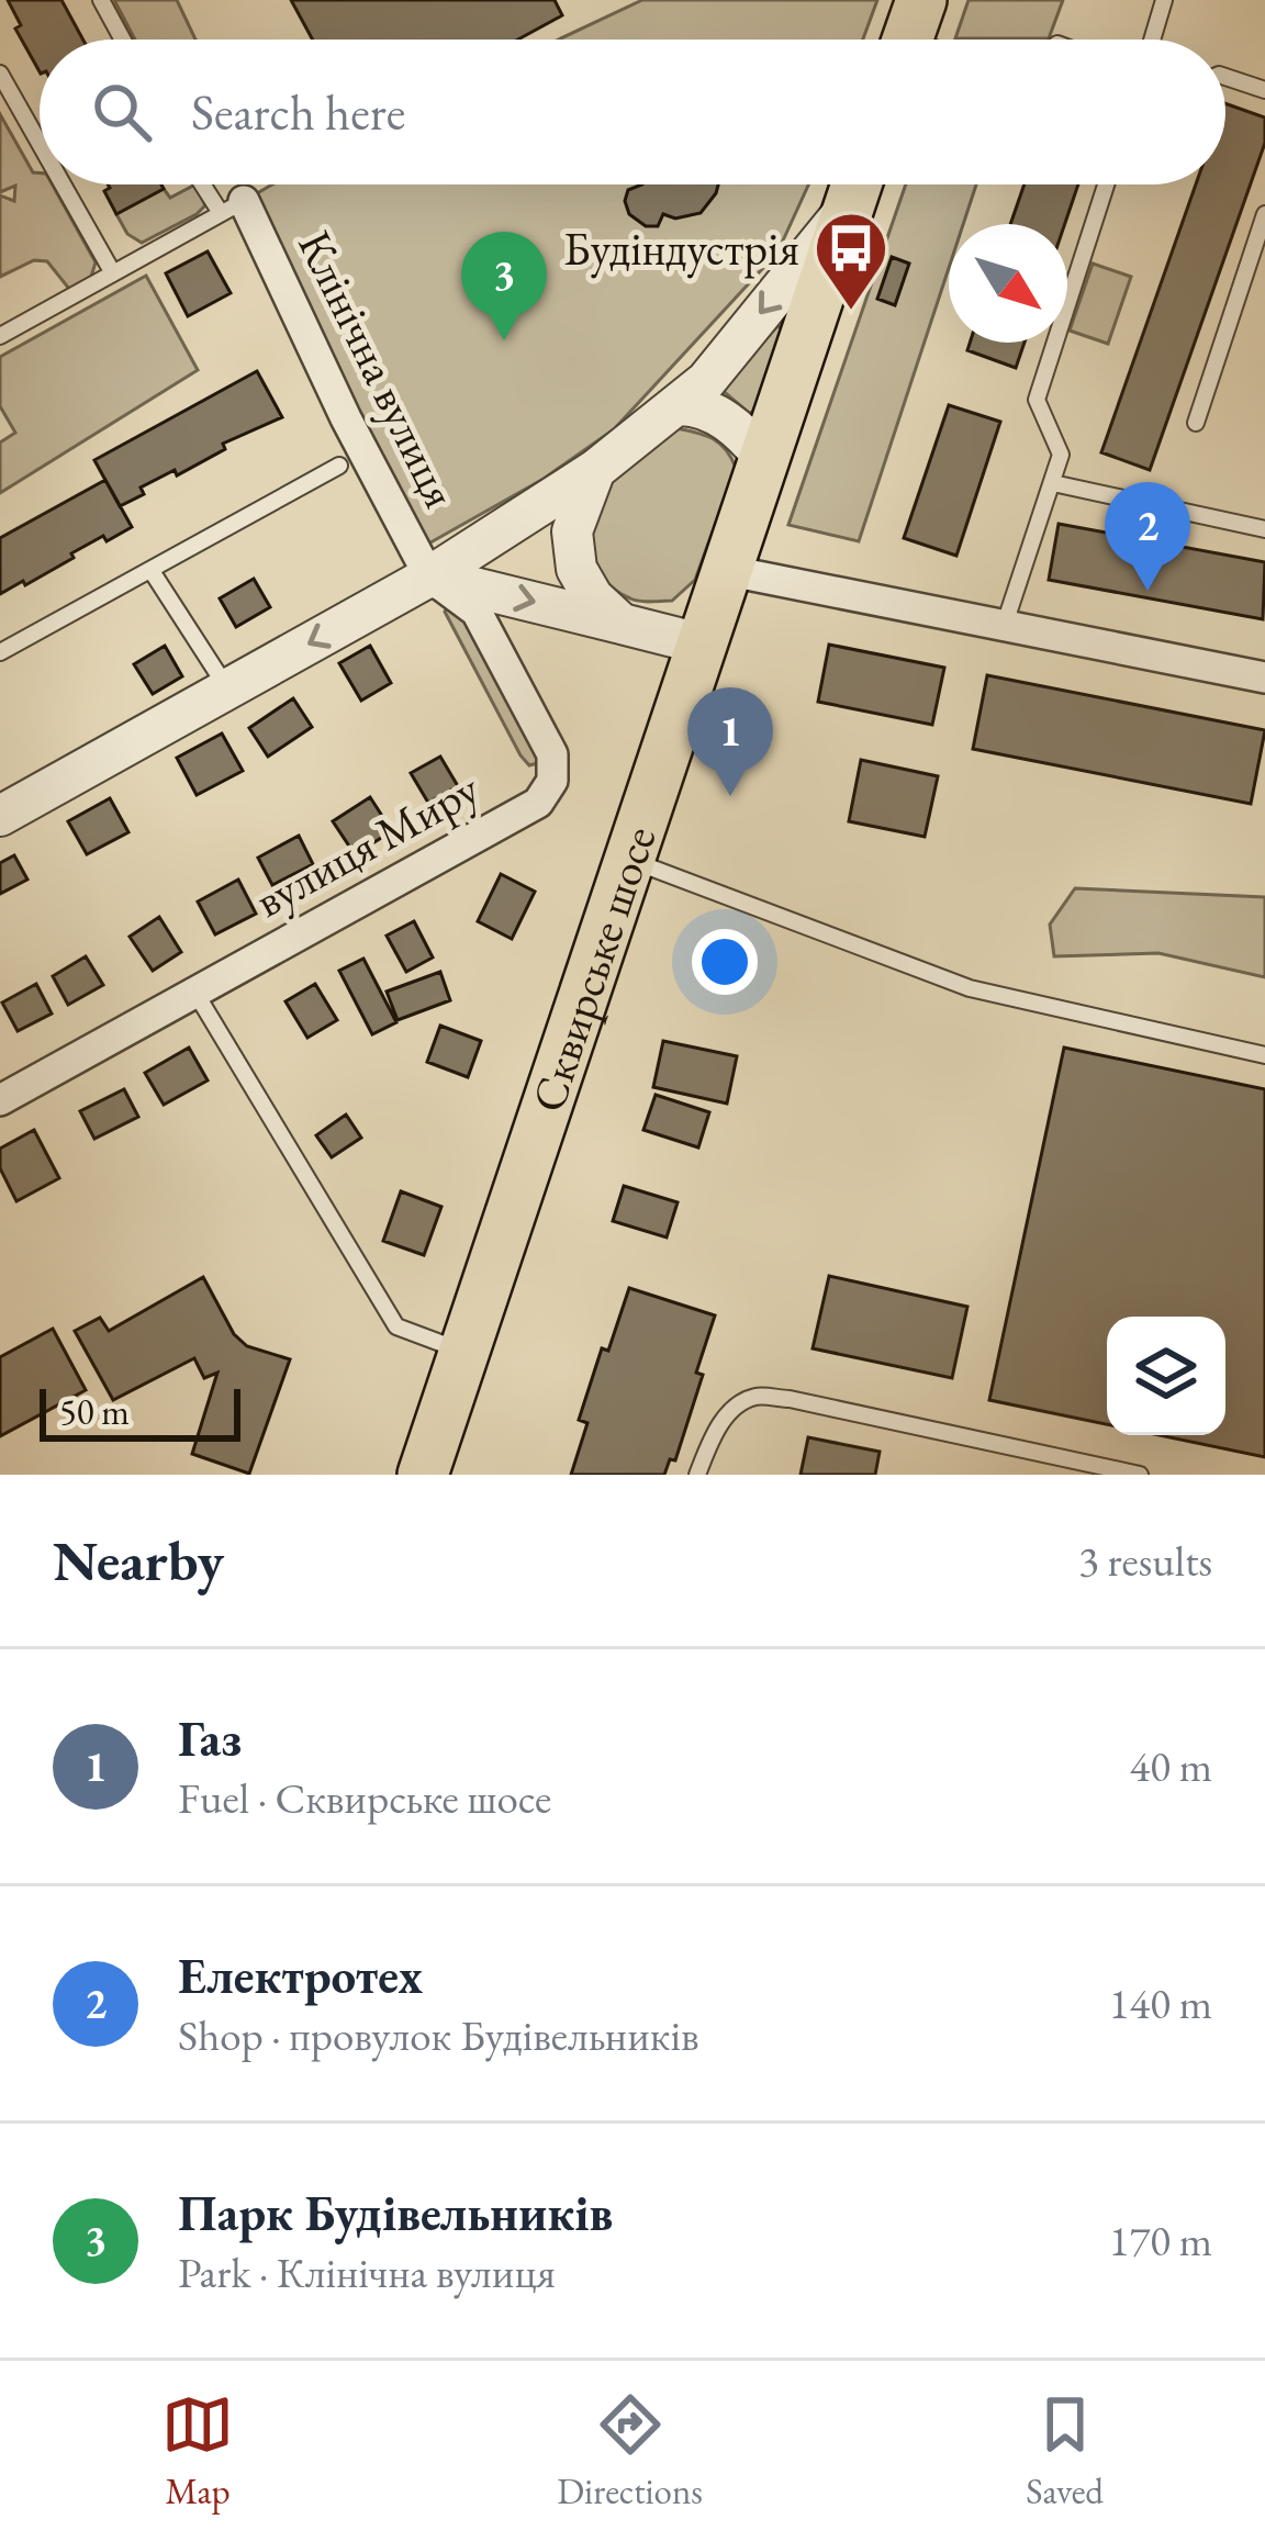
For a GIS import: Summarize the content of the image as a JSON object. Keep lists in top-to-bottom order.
{
  "streets": {
    "main road": ["Сквирське шосе"],
    "street": ["Клінічна вулиця", "вулиця Миру"]
  },
  "crossings": [
    ["Клінічна вулиця", "вулиця Миру"]
  ],
  "places": {
    "bus stop": ["Будіндустрія"]
  },
  "scale_bar": "50 m",
  "north": "bottom right",
  "page": {
    "search": "Search here",
    "pins": ["3", "2", "1"],
    "scale": "50 m",
    "heading": ["Nearby", "3 results"],
    "list": [
      {
        "mark": "1",
        "name": "Газ",
        "note": "Fuel · Сквирське шосе",
        "value": "40 m"
      },
      {
        "mark": "2",
        "name": "Електротех",
        "note": "Shop · провулок Будівельників",
        "value": "140 m"
      },
      {
        "mark": "3",
        "name": "Парк Будівельників",
        "note": "Park · Клінічна вулиця",
        "value": "170 m"
      }
    ],
    "nav": ["Map", "Directions", "Saved"]
  }
}
